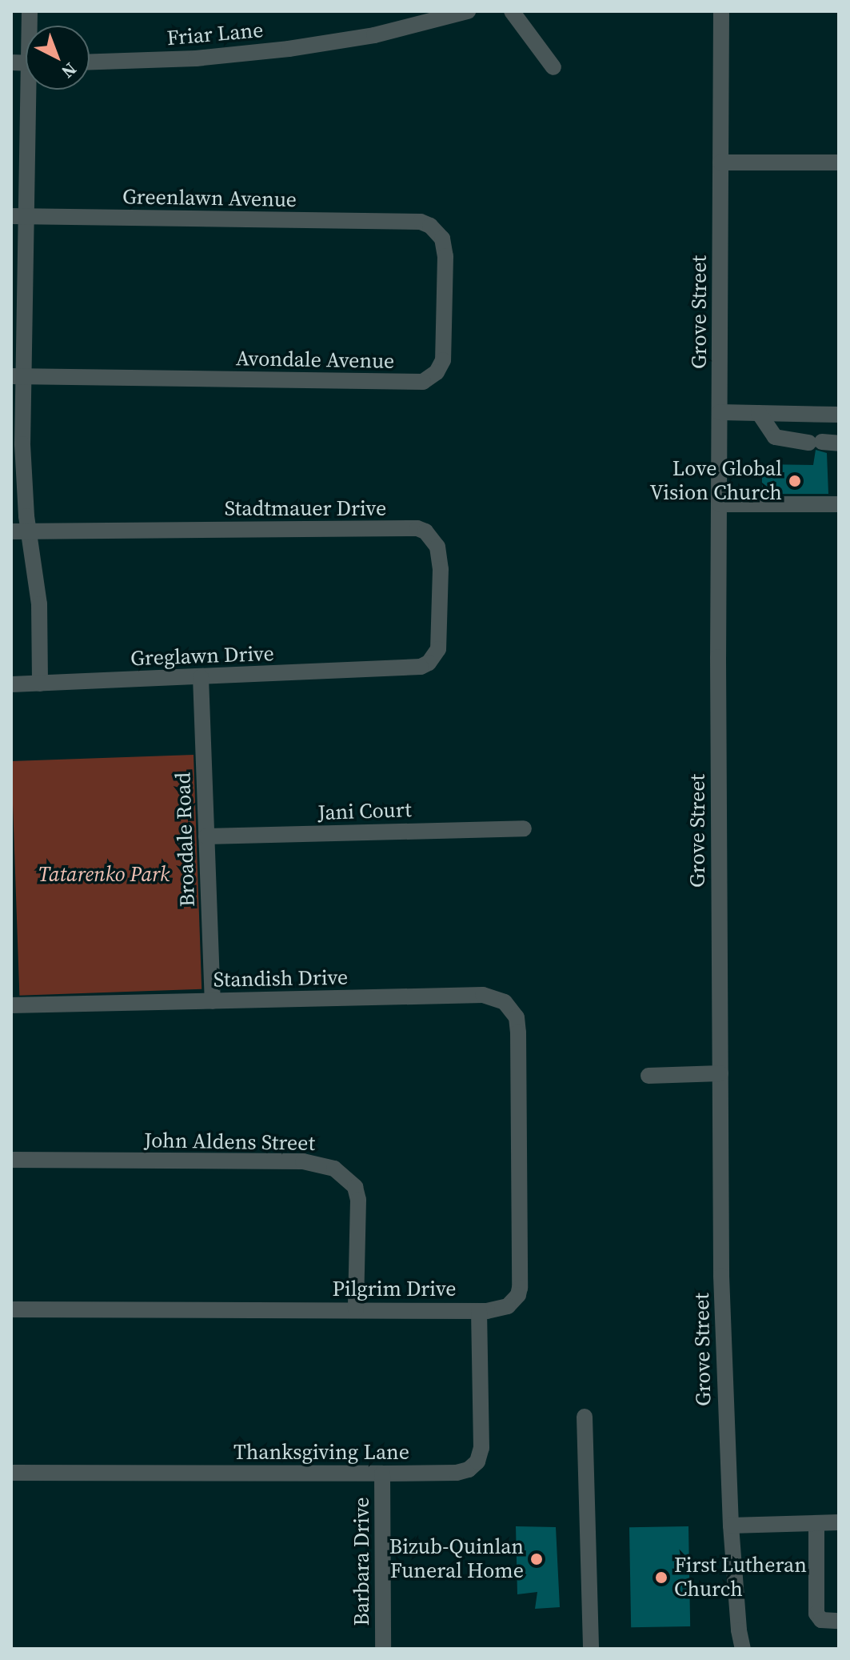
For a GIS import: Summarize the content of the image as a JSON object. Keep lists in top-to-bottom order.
{
  "streets": {
    "street": [
      "Friar Lane",
      "Greenlawn Avenue",
      "Grove Street",
      "Avondale Avenue",
      "Stadtmauer Drive",
      "Greglawn Drive",
      "Jani Court",
      "Broadale Road",
      "Standish Drive",
      "John Aldens Street",
      "Pilgrim Drive",
      "Thanksgiving Lane",
      "Barbara Drive"
    ]
  },
  "crossings": [
    ["Greenlawn Avenue", "Avondale Avenue"],
    ["Stadtmauer Drive", "Greglawn Drive"],
    ["Greglawn Drive", "Broadale Road"],
    ["Jani Court", "Broadale Road"],
    ["Broadale Road", "Standish Drive"],
    ["Standish Drive", "Pilgrim Drive"],
    ["John Aldens Street", "Pilgrim Drive"],
    ["Pilgrim Drive", "Thanksgiving Lane"],
    ["Thanksgiving Lane", "Barbara Drive"]
  ],
  "parks": ["Tatarenko Park"],
  "places": ["Love Global Vision Church", "Bizub-Quinlan Funeral Home", "First Lutheran Church"],
  "north": "bottom right"
}
